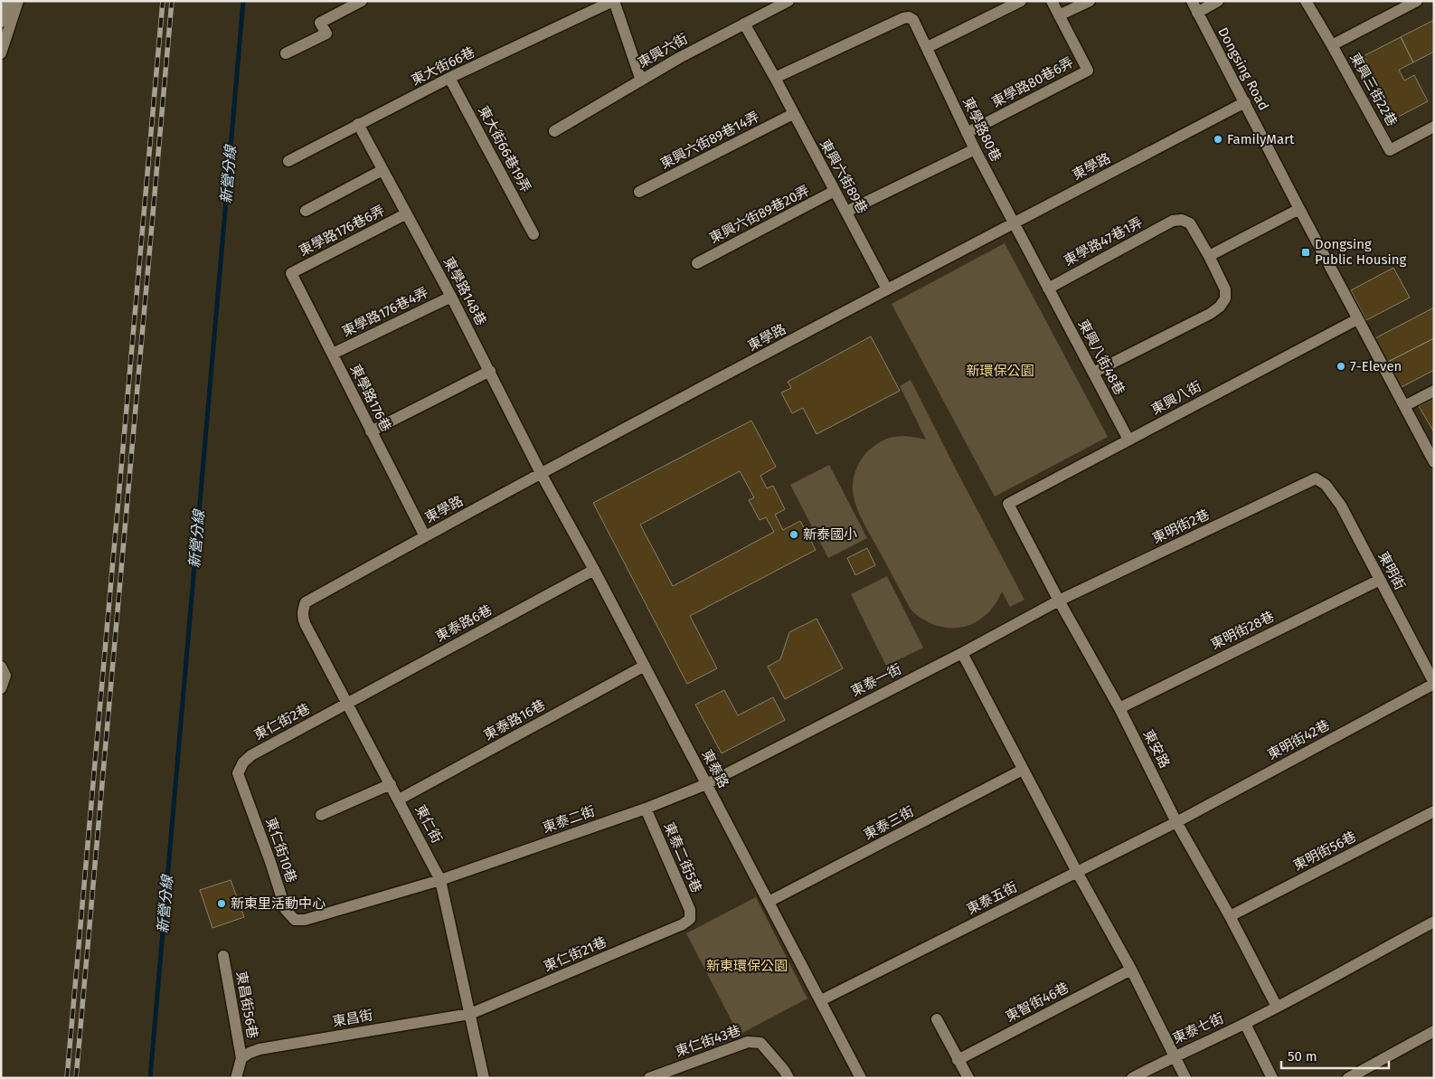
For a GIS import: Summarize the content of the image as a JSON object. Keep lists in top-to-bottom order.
{
  "streets": {
    "street": [
      "東興六街",
      "東大街66巷",
      "Dongsing Road",
      "東學路80巷6弄",
      "東興三街22巷",
      "東學路80巷",
      "東興六街89巷14弄",
      "東大街66巷19弄",
      "東學路",
      "東興六街89巷",
      "東興六街89巷20弄",
      "東學路176巷6弄",
      "東學路47巷1弄",
      "東學路148巷",
      "東學路176巷4弄",
      "東興八街48巷",
      "東學路176巷",
      "東興八街",
      "東明街2巷",
      "東明街",
      "東泰路6巷",
      "東明街28巷",
      "東泰一街",
      "東泰路16巷",
      "東仁街2巷",
      "東明街42巷",
      "東安路",
      "東泰路",
      "東泰二街",
      "東泰三街",
      "東仁街",
      "東仁街10巷",
      "東明街56巷",
      "東泰二街5巷",
      "東泰五街",
      "東仁街21巷",
      "東智街46巷",
      "東昌街56巷",
      "東昌街",
      "東泰七街",
      "東仁街43巷"
    ]
  },
  "crossings": [
    ["東興六街", "東興六街89巷"],
    ["東大街66巷", "東大街66巷19弄"],
    ["東大街66巷", "東學路148巷"],
    ["Dongsing Road", "東學路"],
    ["Dongsing Road", "東興八街"],
    ["東學路80巷6弄", "東學路80巷"],
    ["東學路80巷", "東學路"],
    ["東學路80巷", "東學路47巷1弄"],
    ["東學路80巷", "東興八街48巷"],
    ["東興六街89巷14弄", "東興六街89巷"],
    ["東學路", "東興六街89巷"],
    ["東學路", "東學路148巷"],
    ["東學路", "東學路176巷"],
    ["東學路", "東泰路"],
    ["東學路", "東仁街"],
    ["東興六街89巷", "東興六街89巷20弄"],
    ["東學路176巷6弄", "東學路148巷"],
    ["東學路176巷6弄", "東學路176巷"],
    ["東學路47巷1弄", "東興八街48巷"],
    ["東學路148巷", "東學路176巷4弄"],
    ["東學路148巷", "東泰路"],
    ["東學路176巷4弄", "東學路176巷"],
    ["東興八街48巷", "東興八街"],
    ["東興八街", "東安路"],
    ["東明街2巷", "東明街"],
    ["東明街2巷", "東泰一街"],
    ["東明街2巷", "東安路"],
    ["東明街", "東明街28巷"],
    ["東明街", "東明街42巷"],
    ["東泰路6巷", "東仁街2巷"],
    ["東泰路6巷", "東泰路"],
    ["東泰路6巷", "東仁街"],
    ["東明街28巷", "東安路"],
    ["東泰一街", "東安路"],
    ["東泰一街", "東泰路"],
    ["東泰一街", "東泰二街"],
    ["東泰路16巷", "東泰路"],
    ["東泰路16巷", "東仁街"],
    ["東仁街2巷", "東仁街"],
    ["東仁街2巷", "東仁街10巷"],
    ["東明街42巷", "東安路"],
    ["東明街42巷", "東泰五街"],
    ["東安路", "東明街56巷"],
    ["東安路", "東泰五街"],
    ["東安路", "東泰七街"],
    ["東泰路", "東泰二街"],
    ["東泰路", "東泰三街"],
    ["東泰路", "東泰五街"],
    ["東泰二街", "東仁街"],
    ["東泰二街", "東仁街10巷"],
    ["東泰二街", "東泰二街5巷"],
    ["東仁街", "東仁街10巷"],
    ["東仁街", "東仁街21巷"],
    ["東仁街", "東昌街"],
    ["東泰二街5巷", "東仁街21巷"],
    ["東仁街21巷", "東昌街"],
    ["東昌街56巷", "東昌街"]
  ],
  "water": ["新營分線"],
  "parks": ["新環保公園", "新東環保公園"],
  "places": {
    "other": [
      "FamilyMart",
      "7-Eleven",
      "新泰國小",
      "新東里活動中心"
    ],
    "transit": ["Dongsing Public Housing"]
  },
  "scale_bar": "50 m"
}
